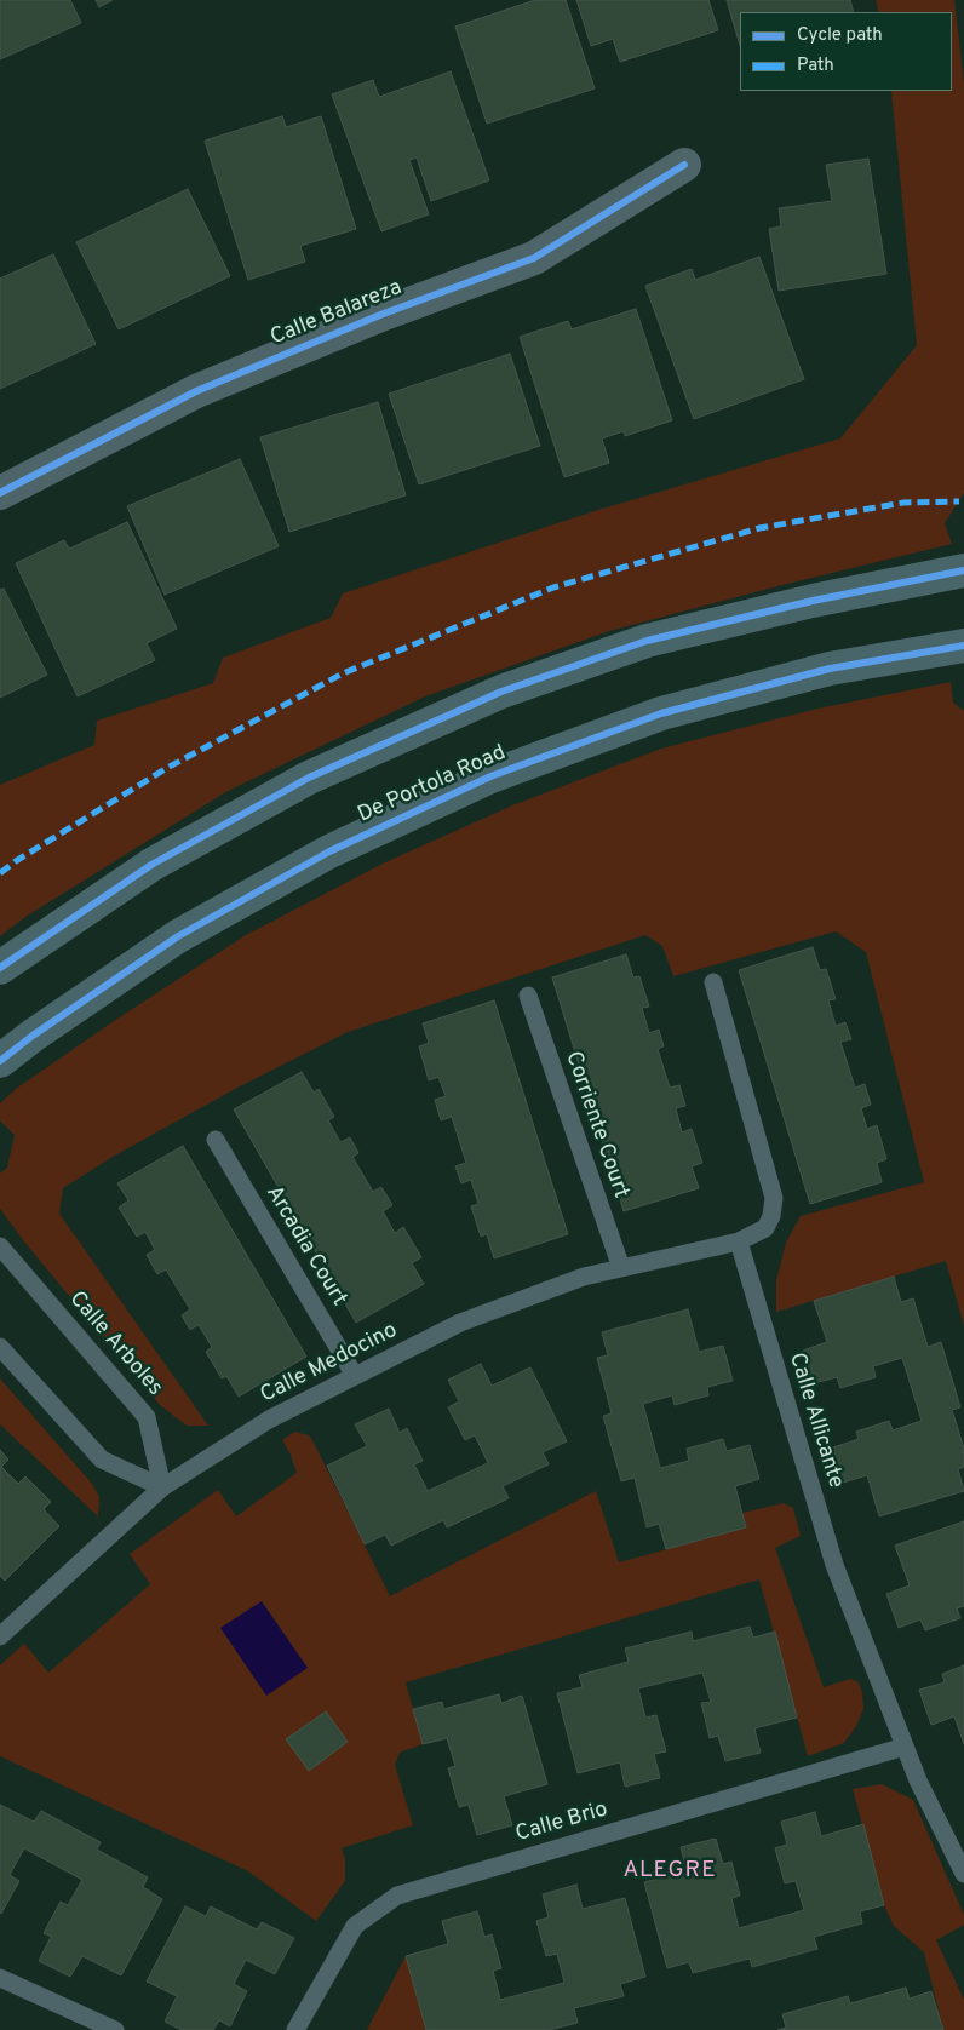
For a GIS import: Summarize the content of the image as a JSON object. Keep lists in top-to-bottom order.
{
  "streets": {
    "main road": ["De Portola Road"],
    "street": ["Calle Balareza"],
    "lane": [
      "Corriente Court",
      "Arcadia Court",
      "Calle Arboles",
      "Calle Medocino",
      "Calle Allicante",
      "Calle Brio"
    ]
  },
  "crossings": [
    ["Corriente Court", "Calle Medocino"],
    ["Arcadia Court", "Calle Medocino"],
    ["Calle Arboles", "Calle Medocino"],
    ["Calle Medocino", "Calle Allicante"],
    ["Calle Allicante", "Calle Brio"]
  ],
  "districts": ["ALEGRE"],
  "legend": ["Cycle path", "Path"]
}
